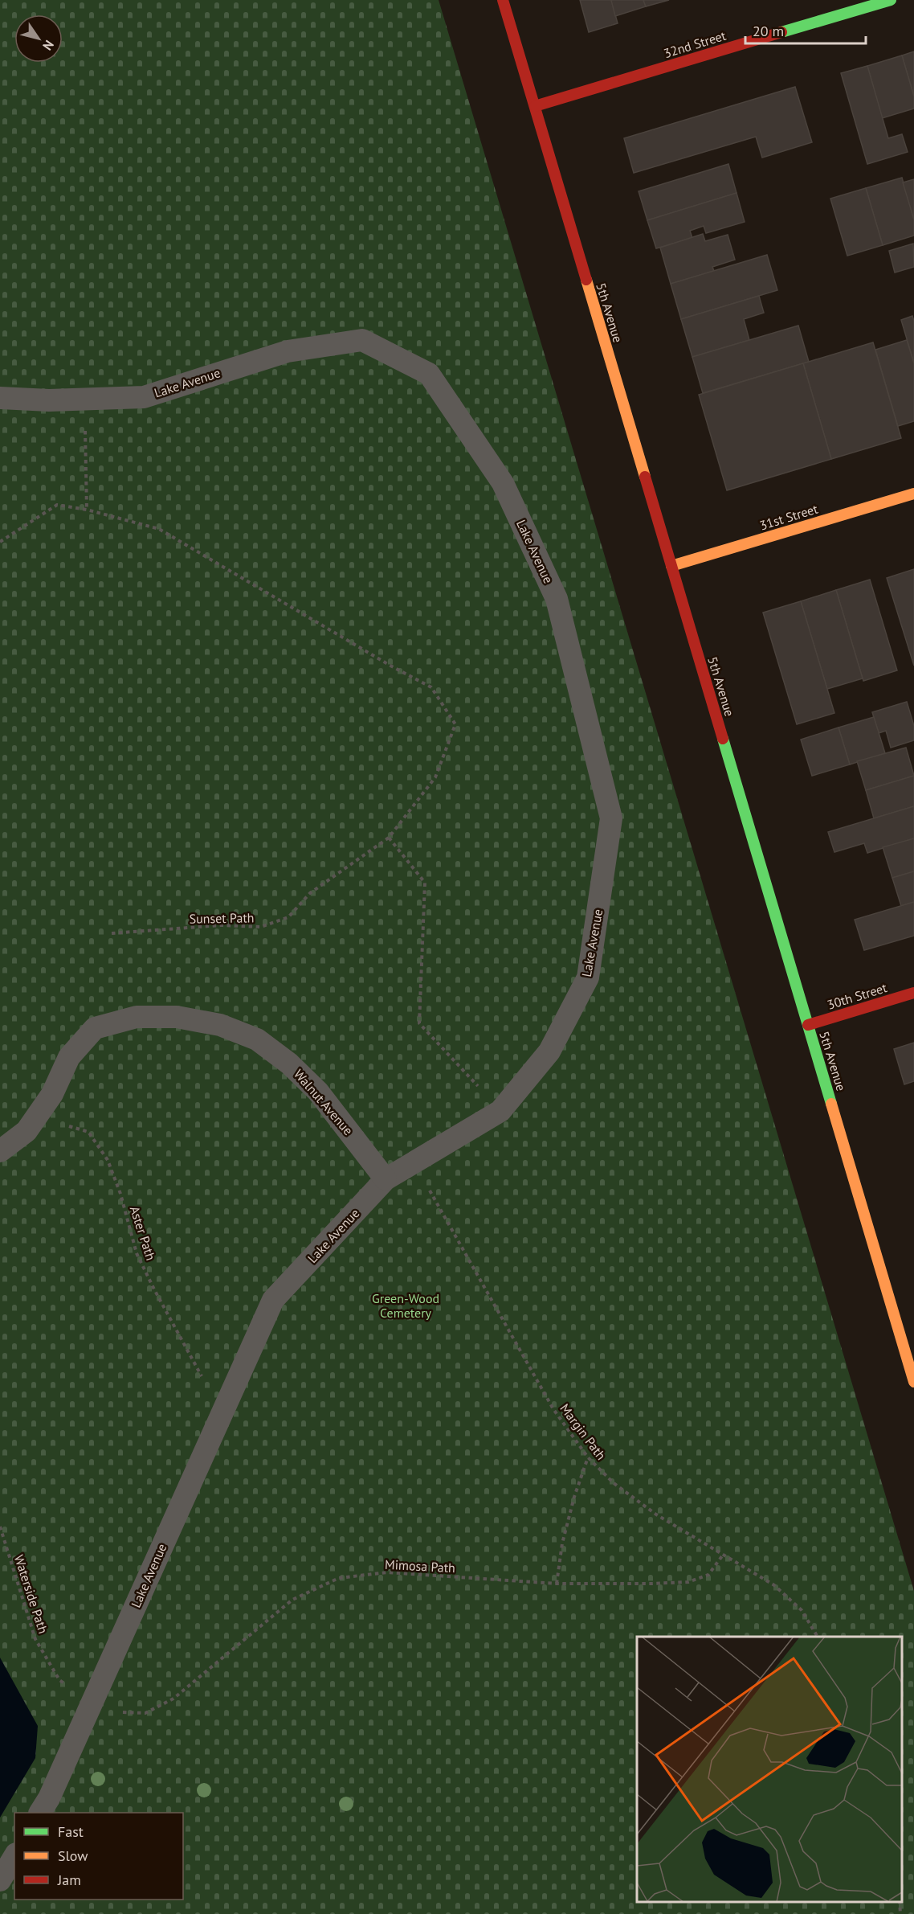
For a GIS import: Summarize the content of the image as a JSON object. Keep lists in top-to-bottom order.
{
  "streets": {
    "street": [
      "32nd Street",
      "5th Avenue",
      "31st Street",
      "30th Street"
    ],
    "lane": ["Lake Avenue", "Walnut Avenue"],
    "path": [
      "Sunset Path",
      "Aster Path",
      "Margin Path",
      "Mimosa Path",
      "Waterside Path"
    ]
  },
  "crossings": [
    ["32nd Street", "5th Avenue"],
    ["5th Avenue", "31st Street"],
    ["5th Avenue", "30th Street"],
    ["Lake Avenue", "Walnut Avenue"],
    ["Lake Avenue", "Aster Path"],
    ["Lake Avenue", "Margin Path"],
    ["Lake Avenue", "Mimosa Path"],
    ["Lake Avenue", "Waterside Path"],
    ["Walnut Avenue", "Aster Path"],
    ["Margin Path", "Mimosa Path"],
    ["Mimosa Path", "Waterside Path"]
  ],
  "parks": ["Green-Wood Cemetery"],
  "legend": ["Fast", "Slow", "Jam"],
  "scale_bar": "20 m",
  "north": "bottom right"
}
